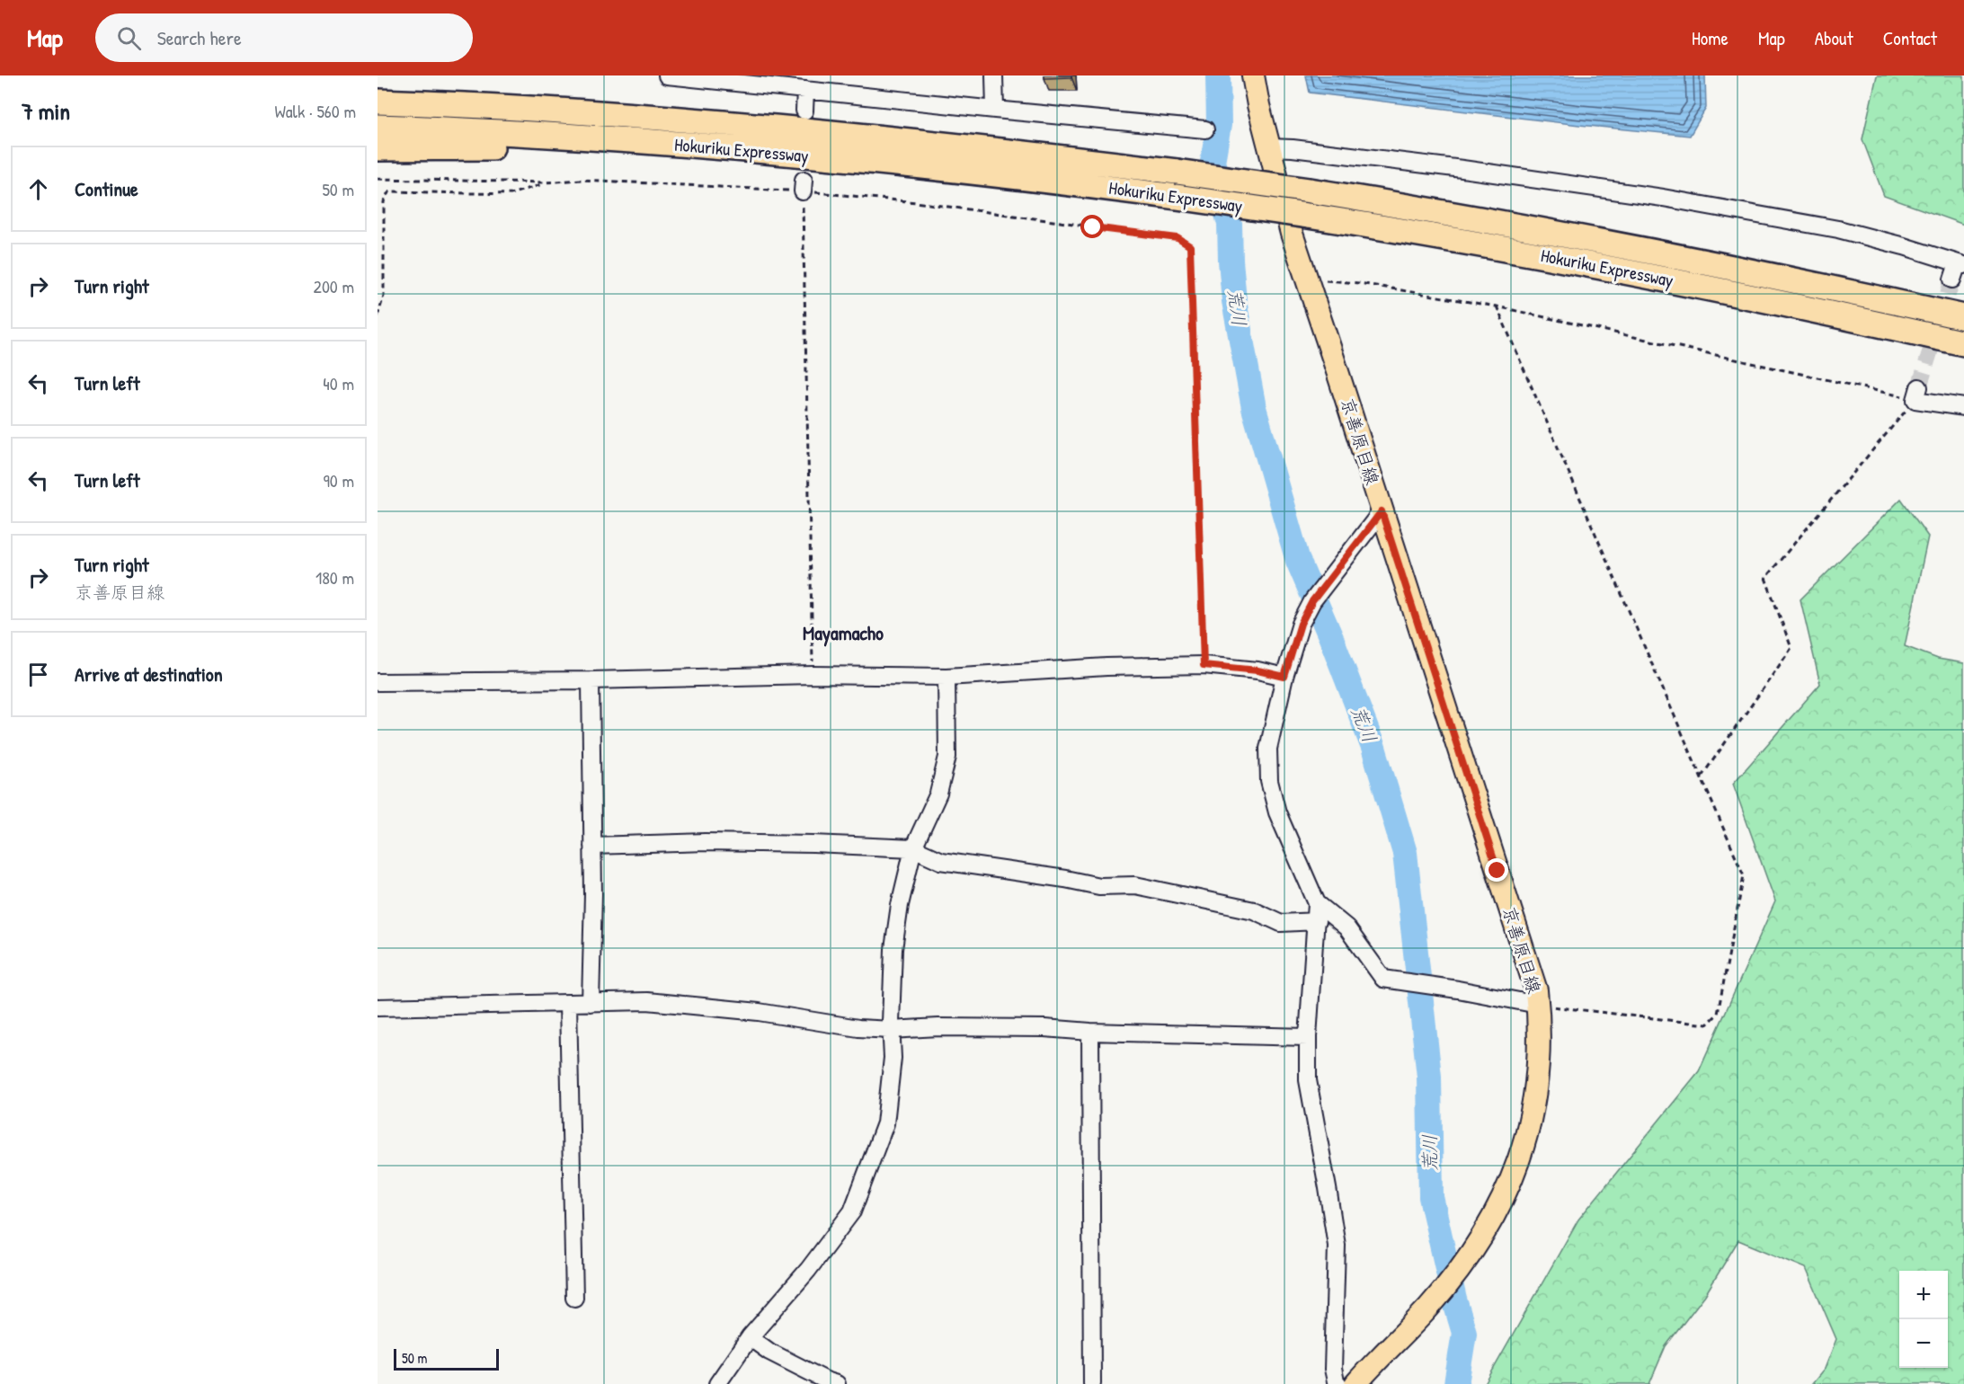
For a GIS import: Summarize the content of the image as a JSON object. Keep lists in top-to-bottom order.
{
  "streets": {
    "highway": ["Hokuriku Expressway"],
    "main road": ["京善原目線"]
  },
  "districts": ["Mayamacho"],
  "water": ["荒川"],
  "scale_bar": "50 m",
  "page": {
    "header": "Map",
    "search": "Search here",
    "nav": [
      "Home",
      "Map",
      "About",
      "Contact"
    ],
    "heading": ["7 min", "Walk · 560 m"],
    "list": [
      ["Continue", "50 m"],
      ["Turn right", "200 m"],
      ["Turn left", "40 m"],
      ["Turn left", "90 m"],
      ["Turn right", "京善原目線", "180 m"],
      "Arrive at destination"
    ],
    "map_buttons": ["+", "−"],
    "scale": "50 m"
  }
}
